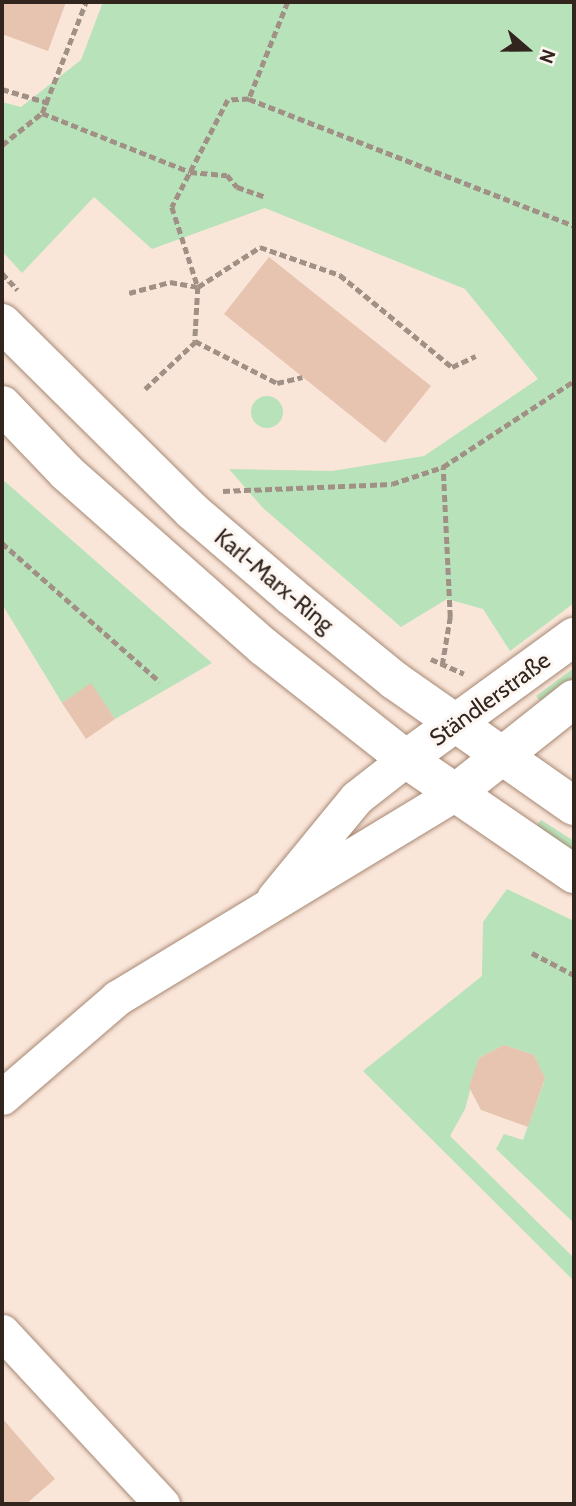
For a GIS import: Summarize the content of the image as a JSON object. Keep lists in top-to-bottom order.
{
  "streets": {
    "main road": ["Karl-Marx-Ring", "Ständlerstraße"]
  },
  "crossings": [
    ["Karl-Marx-Ring", "Ständlerstraße"]
  ],
  "north": "right"
}
